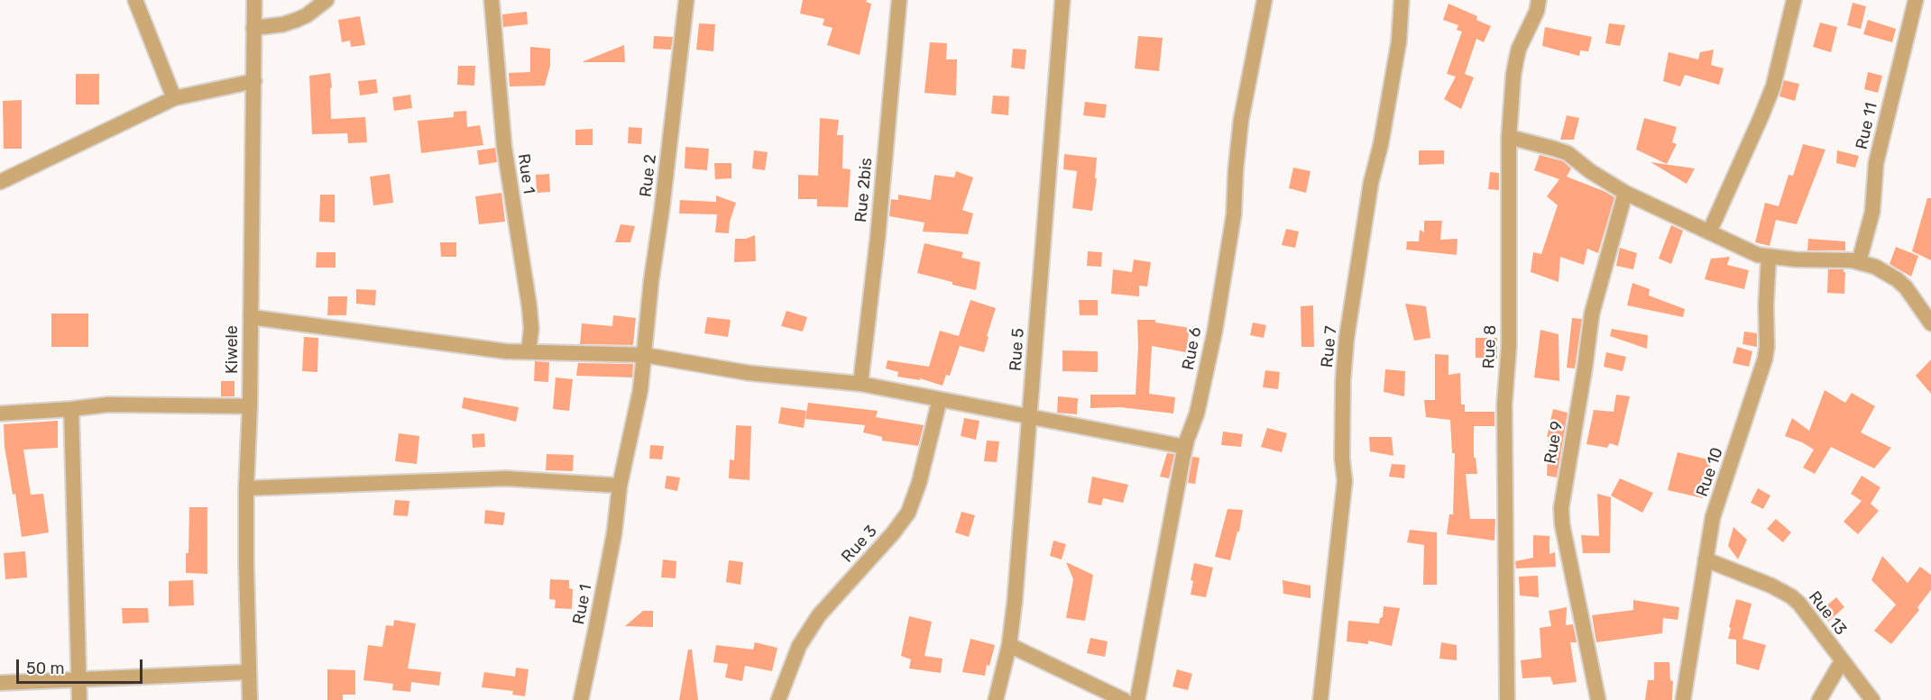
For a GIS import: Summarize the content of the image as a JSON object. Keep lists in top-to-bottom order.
{
  "streets": {
    "street": [
      "Rue 11",
      "Rue 1",
      "Rue 2",
      "Rue 2bis",
      "Rue 7",
      "Rue 8",
      "Rue 6",
      "Kiwele",
      "Rue 5",
      "Rue 9",
      "Rue 10",
      "Rue 3",
      "Rue 13"
    ]
  },
  "crossings": [
    ["Rue 1", "Rue 2"],
    ["Rue 10", "Rue 13"]
  ],
  "scale_bar": "50 m"
}
